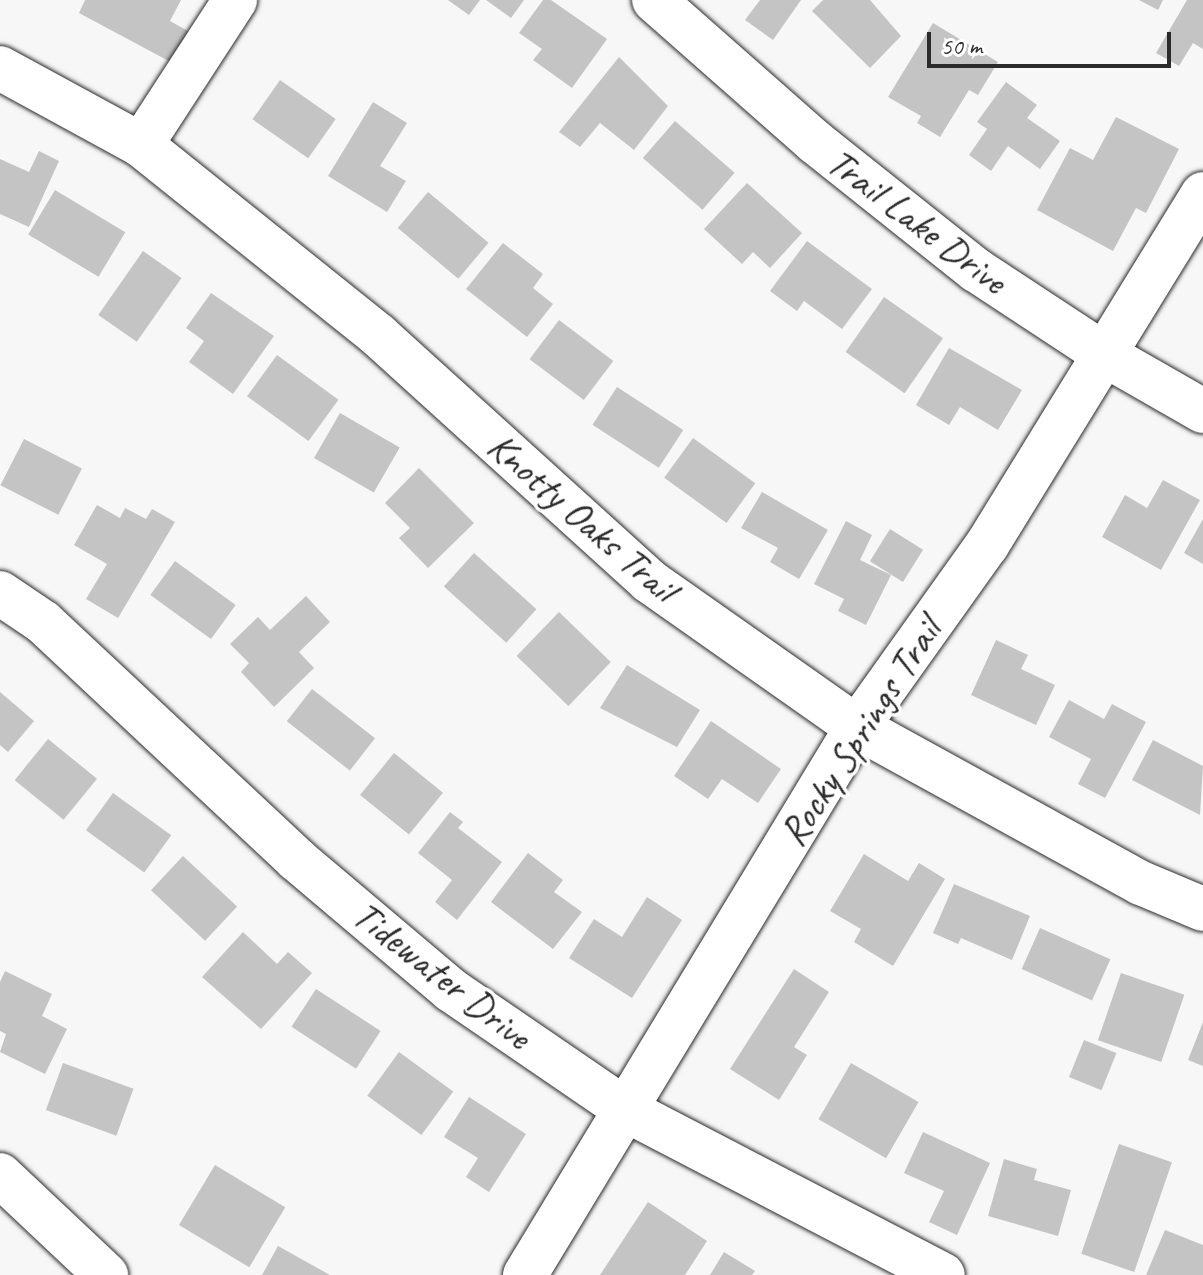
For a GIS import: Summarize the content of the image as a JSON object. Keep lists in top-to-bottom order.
{
  "streets": {
    "street": [
      "Trail Lake Drive",
      "Knotty Oaks Trail",
      "Rocky Springs Trail",
      "Tidewater Drive"
    ]
  },
  "crossings": [
    ["Trail Lake Drive", "Rocky Springs Trail"],
    ["Knotty Oaks Trail", "Rocky Springs Trail"],
    ["Rocky Springs Trail", "Tidewater Drive"]
  ],
  "scale_bar": "50 m"
}
